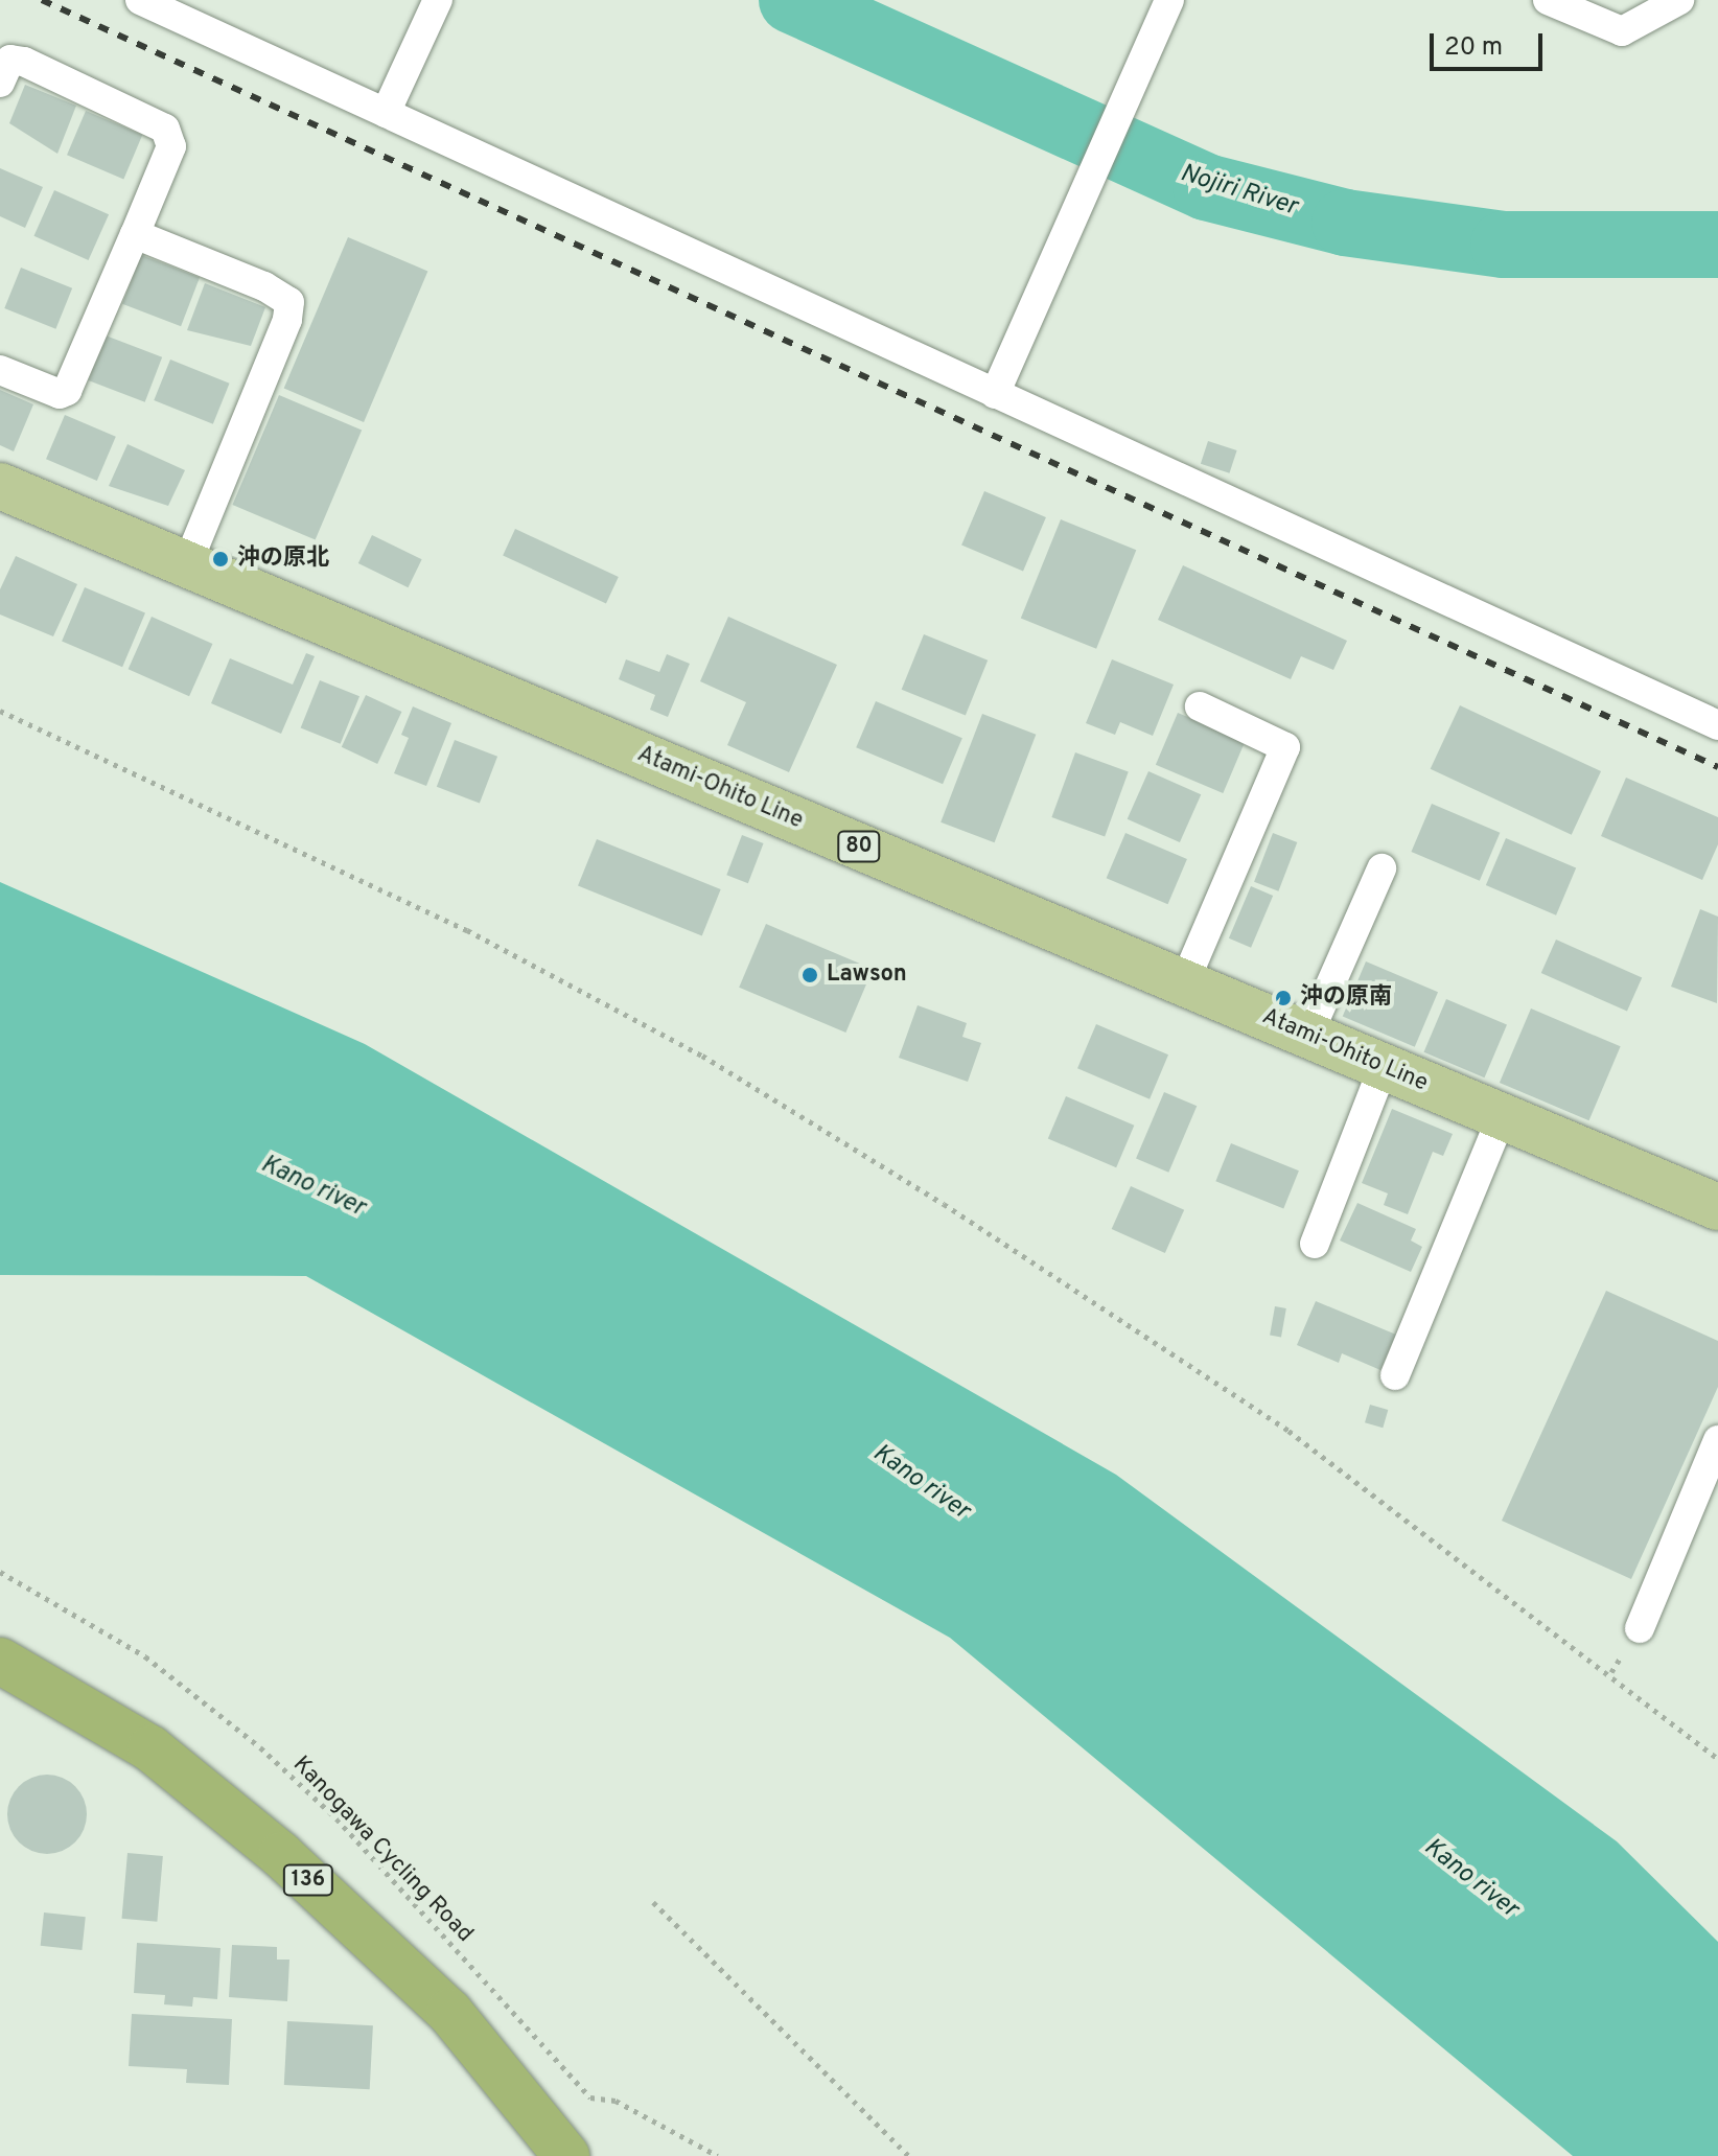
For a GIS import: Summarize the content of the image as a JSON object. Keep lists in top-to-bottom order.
{
  "streets": {
    "highway": ["136"],
    "main road": ["Atami-Ohito Line", "80"],
    "path": ["Kanogawa Cycling Road"]
  },
  "water": ["Nojiri River", "Kano river"],
  "places": ["沖の原北", "Lawson", "沖の原南"],
  "scale_bar": "20 m"
}
